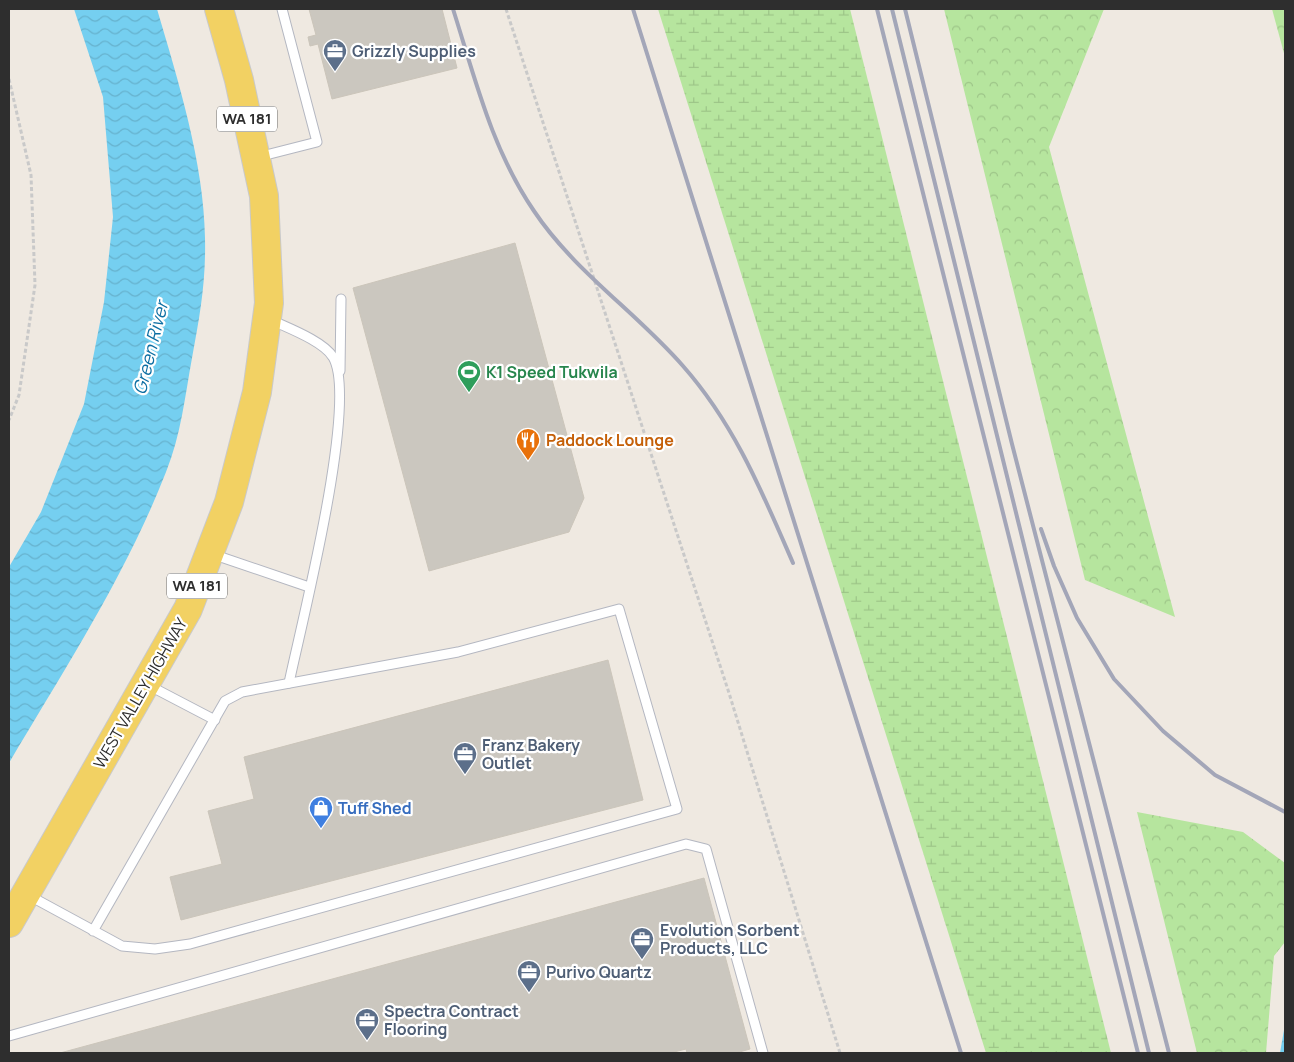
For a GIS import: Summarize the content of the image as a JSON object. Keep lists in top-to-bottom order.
{
  "streets": {
    "main road": ["WA 181", "WEST VALLEY HIGHWAY"]
  },
  "water": ["Green River"],
  "places": {
    "office": [
      "Grizzly Supplies",
      "Franz Bakery Outlet",
      "Evolution Sorbent Products, LLC",
      "Purivo Quartz",
      "Spectra Contract Flooring"
    ],
    "sports": ["K1 Speed Tukwila"],
    "restaurant": ["Paddock Lounge"],
    "shop": ["Tuff Shed"]
  }
}
